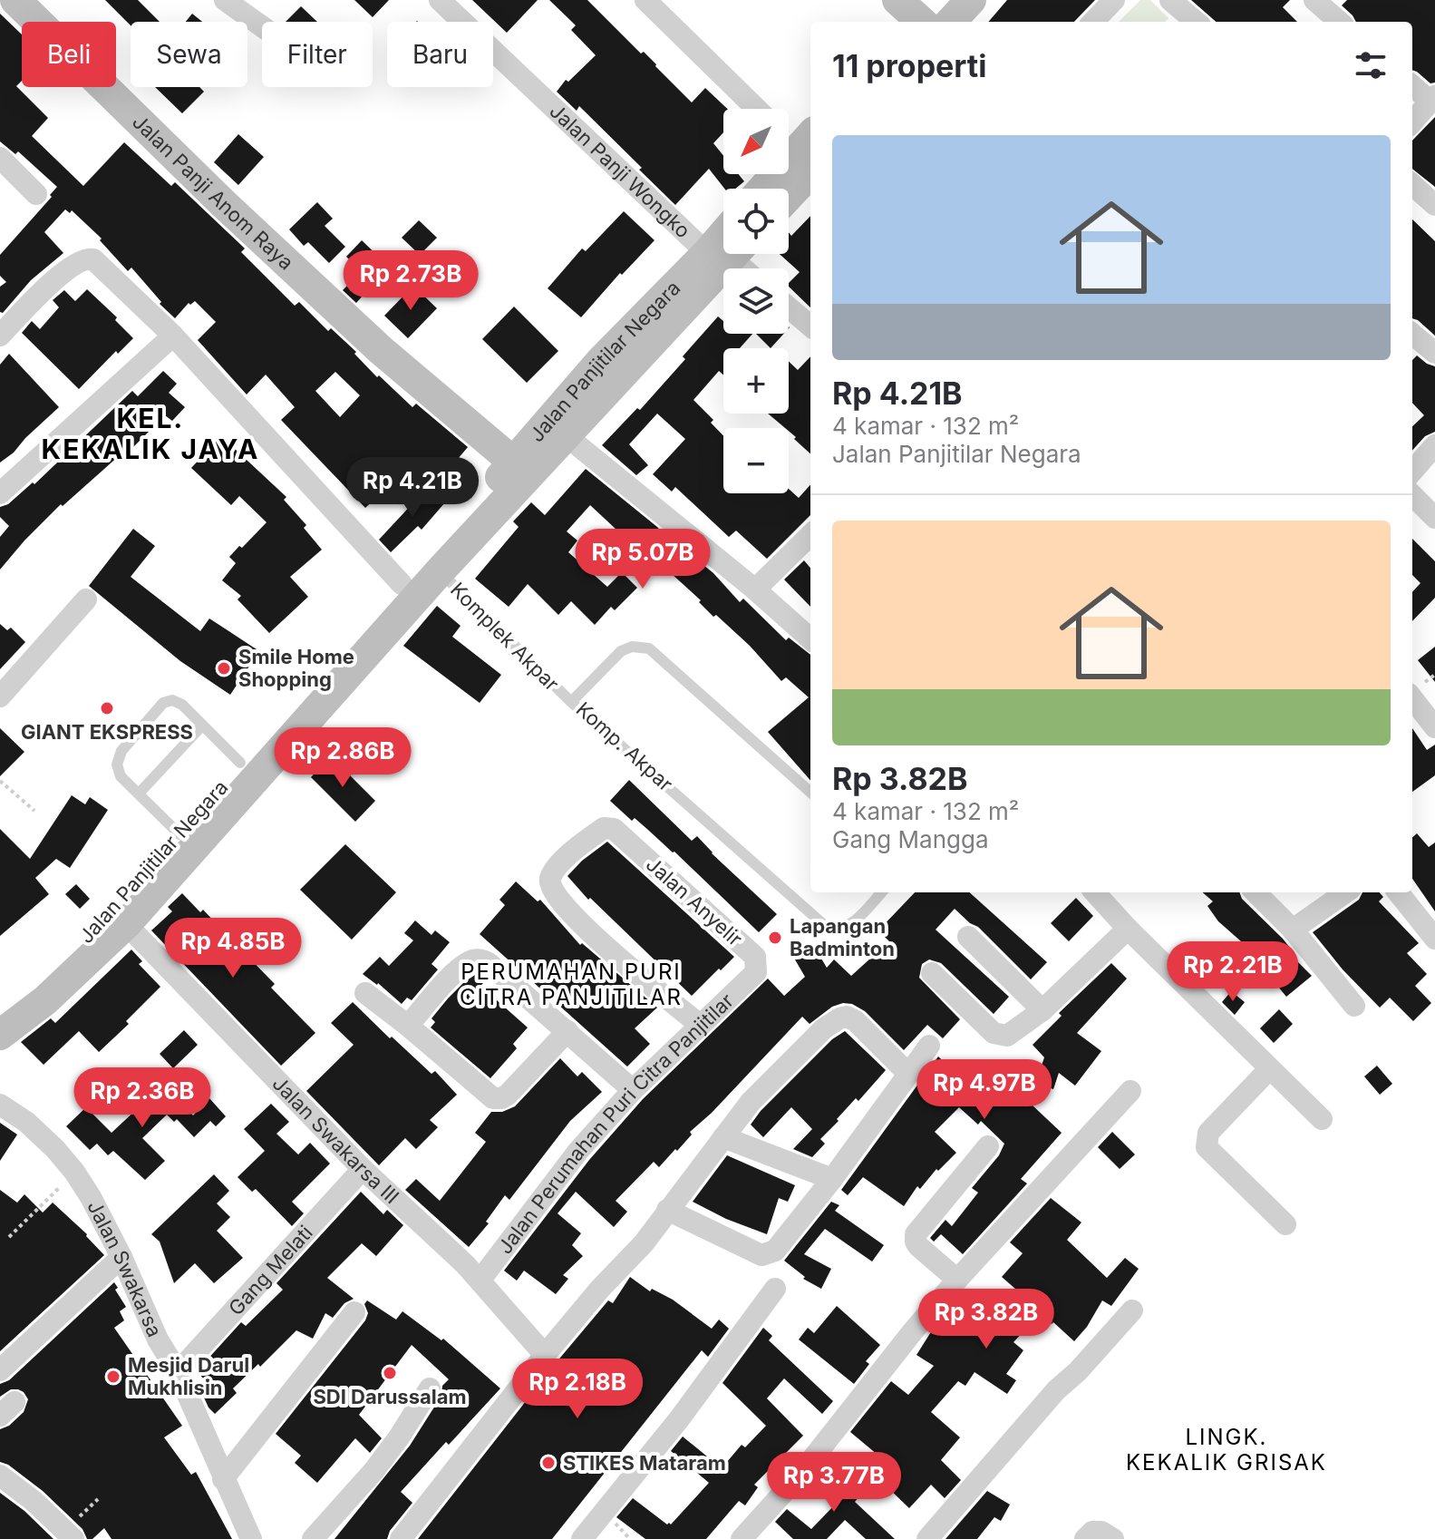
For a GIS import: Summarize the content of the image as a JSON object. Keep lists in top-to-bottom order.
{
  "streets": {
    "main road": ["Jalan Panji Anom Raya", "Jalan Panjitilar Negara"],
    "street": [
      "Jalan Panji Wongko",
      "Jalan Anyelir",
      "Jalan Perumahan Puri Citra Panjitilar",
      "Jalan Swakarsa III",
      "Jalan Swakarsa",
      "Gang Melati"
    ],
    "lane": ["Komplek Akpar", "Komp. Akpar"]
  },
  "crossings": [
    ["Jalan Panji Anom Raya", "Jalan Panjitilar Negara"],
    ["Komplek Akpar", "Komp. Akpar"],
    ["Jalan Anyelir", "Jalan Perumahan Puri Citra Panjitilar"],
    ["Jalan Perumahan Puri Citra Panjitilar", "Jalan Swakarsa III"],
    ["Jalan Swakarsa III", "Gang Melati"],
    ["Jalan Swakarsa", "Gang Melati"]
  ],
  "districts": ["KEL. KEKALIK JAYA", "PERUMAHAN PURI CITRA PANJITILAR", "LINGK. KEKALIK GRISAK"],
  "places": [
    "Smile Home Shopping",
    "GIANT EKSPRESS",
    "Lapangan Badminton",
    "SDI Darussalam",
    "Mesjid Darul Mukhlisin",
    "STIKES Mataram"
  ],
  "north": "bottom left",
  "page": {
    "chip": [
      "Beli",
      "Sewa",
      "Filter",
      "Baru"
    ],
    "heading": "11 properti",
    "map_buttons": ["+", "−"],
    "list": [
      {
        "name": "Rp 4.21B",
        "note": "4 kamar · 132 m² · Jalan Panjitilar Negara"
      },
      {
        "name": "Rp 3.82B",
        "note": "4 kamar · 132 m² · Gang Mangga"
      }
    ],
    "price": [
      "Rp 2.73B",
      "Rp 4.21B",
      "Rp 5.07B",
      "Rp 2.86B",
      "Rp 4.85B",
      "Rp 2.21B",
      "Rp 4.97B",
      "Rp 2.36B",
      "Rp 3.82B",
      "Rp 2.18B",
      "Rp 3.77B"
    ]
  }
}
